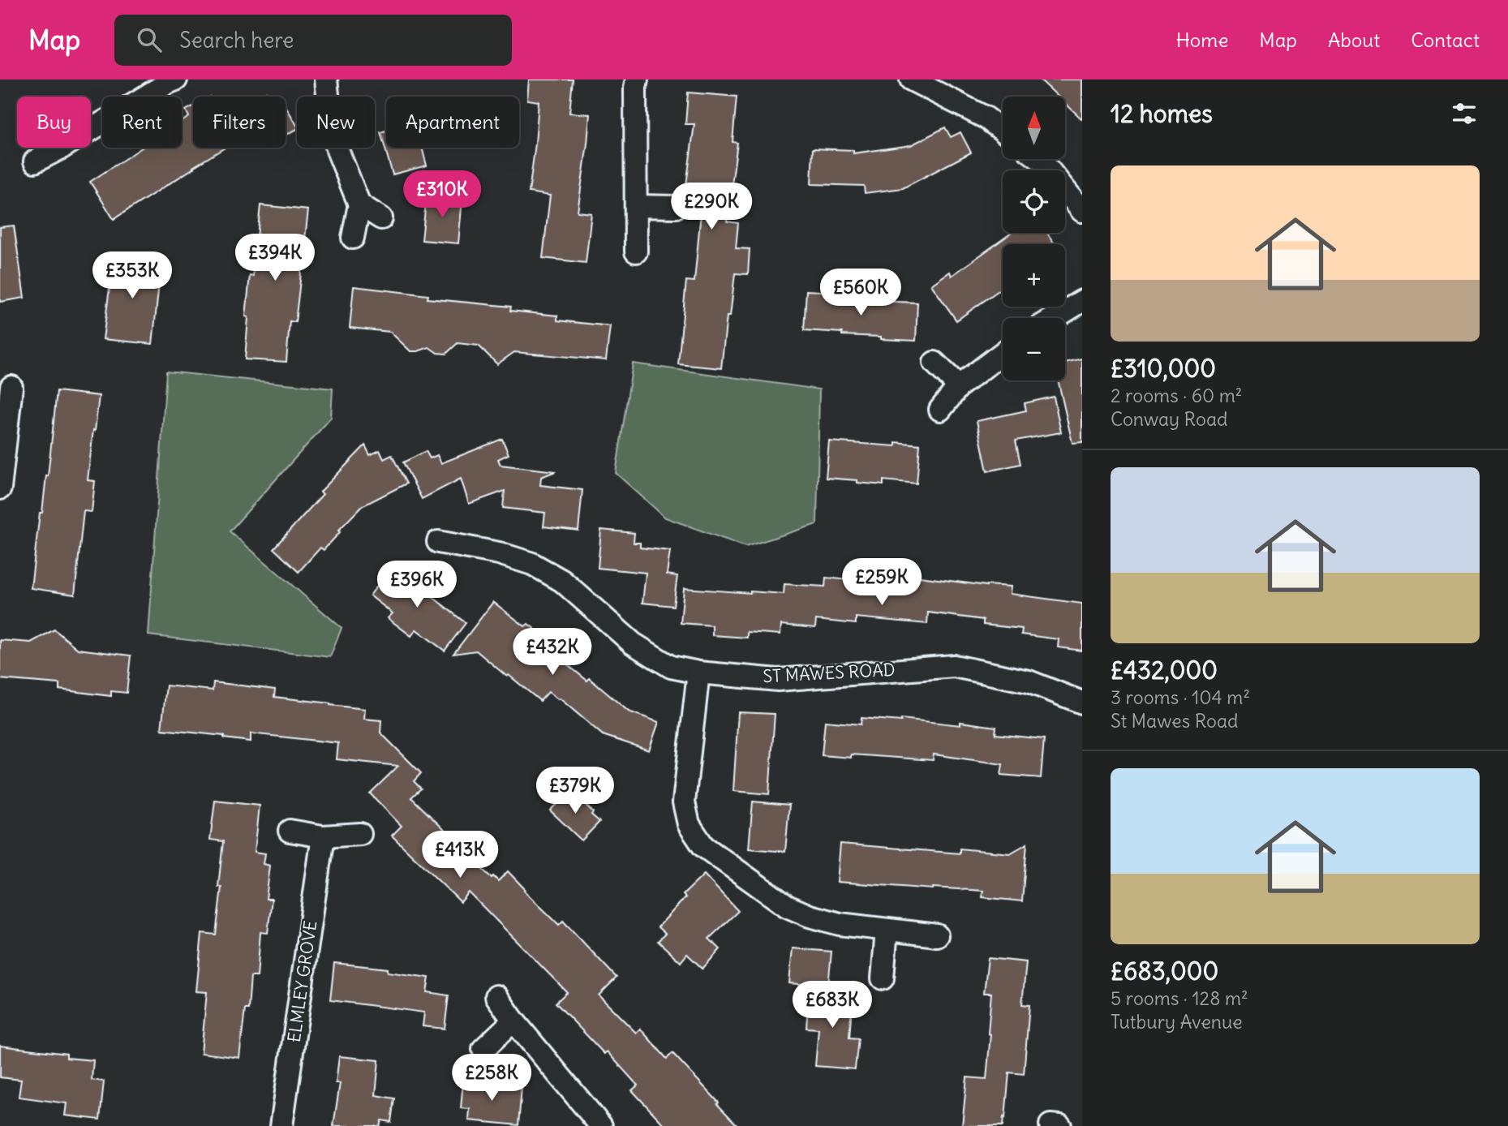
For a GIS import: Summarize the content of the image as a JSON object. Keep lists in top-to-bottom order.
{
  "streets": {
    "street": ["ST MAWES ROAD", "ELMLEY GROVE"]
  },
  "north": "top",
  "page": {
    "header": "Map",
    "search": "Search here",
    "nav": [
      "Home",
      "Map",
      "About",
      "Contact"
    ],
    "heading": "12 homes",
    "map_buttons": ["+", "−"],
    "chip": [
      "Buy",
      "Rent",
      "Filters",
      "New",
      "Apartment"
    ],
    "list": [
      {
        "name": "£310,000",
        "note": "2 rooms · 60 m² · Conway Road"
      },
      {
        "name": "£432,000",
        "note": "3 rooms · 104 m² · St Mawes Road"
      },
      {
        "name": "£683,000",
        "note": "5 rooms · 128 m² · Tutbury Avenue"
      }
    ],
    "price": [
      "£310K",
      "£290K",
      "£394K",
      "£353K",
      "£560K",
      "£259K",
      "£396K",
      "£432K",
      "£379K",
      "£413K",
      "£683K",
      "£258K"
    ]
  }
}
